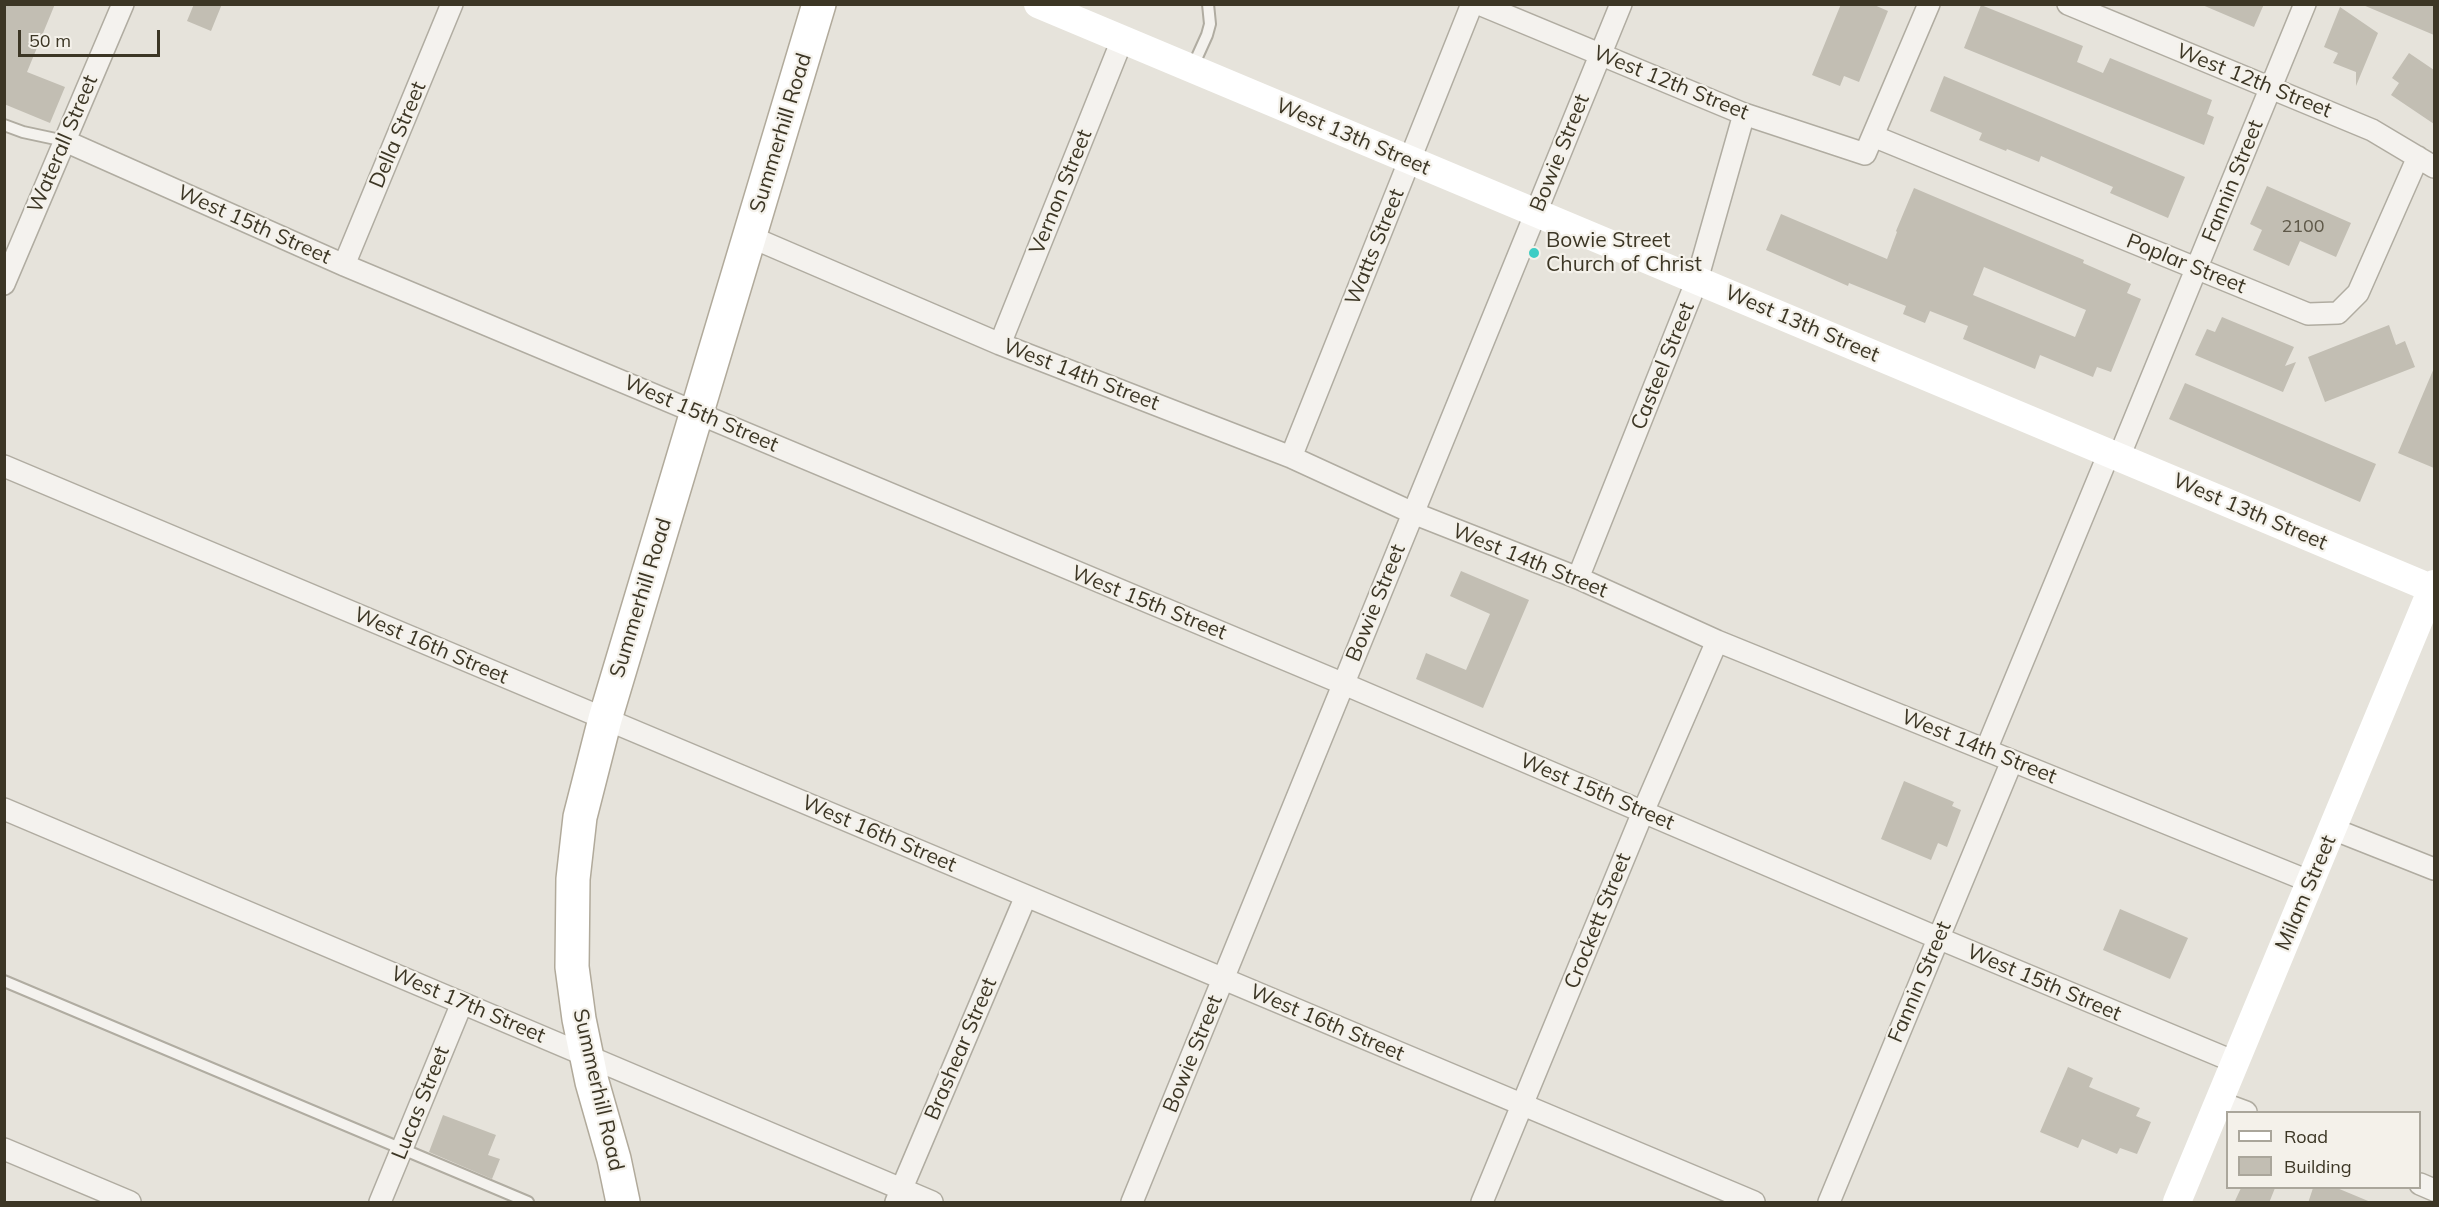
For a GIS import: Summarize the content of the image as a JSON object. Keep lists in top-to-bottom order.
{
  "streets": {
    "main road": ["Summerhill Road"],
    "street": [
      "West 12th Street",
      "Della Street",
      "West 13th Street",
      "Waterall Street",
      "Bowie Street",
      "Fannin Street",
      "Vernon Street",
      "West 15th Street",
      "Watts Street",
      "Poplar Street",
      "Casteel Street",
      "West 14th Street",
      "West 16th Street",
      "Milam Street",
      "Crockett Street",
      "West 17th Street",
      "Brashear Street",
      "Lucas Street"
    ]
  },
  "crossings": [
    ["West 12th Street", "Bowie Street"],
    ["West 12th Street", "Fannin Street"],
    ["West 12th Street", "Poplar Street"],
    ["West 12th Street", "Casteel Street"],
    ["Summerhill Road", "West 15th Street"],
    ["Summerhill Road", "West 14th Street"],
    ["Summerhill Road", "West 16th Street"],
    ["Summerhill Road", "West 17th Street"],
    ["Della Street", "West 15th Street"],
    ["West 13th Street", "Bowie Street"],
    ["West 13th Street", "Fannin Street"],
    ["West 13th Street", "Vernon Street"],
    ["West 13th Street", "Watts Street"],
    ["West 13th Street", "Casteel Street"],
    ["West 13th Street", "Milam Street"],
    ["Waterall Street", "West 15th Street"],
    ["Bowie Street", "West 15th Street"],
    ["Bowie Street", "West 14th Street"],
    ["Bowie Street", "West 16th Street"],
    ["Fannin Street", "West 15th Street"],
    ["Fannin Street", "Poplar Street"],
    ["Fannin Street", "West 14th Street"],
    ["Vernon Street", "West 14th Street"],
    ["West 15th Street", "Milam Street"],
    ["West 15th Street", "Crockett Street"],
    ["Watts Street", "West 14th Street"],
    ["Casteel Street", "West 14th Street"],
    ["West 14th Street", "Milam Street"],
    ["West 14th Street", "Crockett Street"],
    ["West 16th Street", "Crockett Street"],
    ["West 16th Street", "Brashear Street"],
    ["West 17th Street", "Brashear Street"],
    ["West 17th Street", "Lucas Street"]
  ],
  "places": ["Bowie Street Church of Christ"],
  "house_numbers": ["2100"],
  "legend": ["Road", "Building"],
  "scale_bar": "50 m"
}
